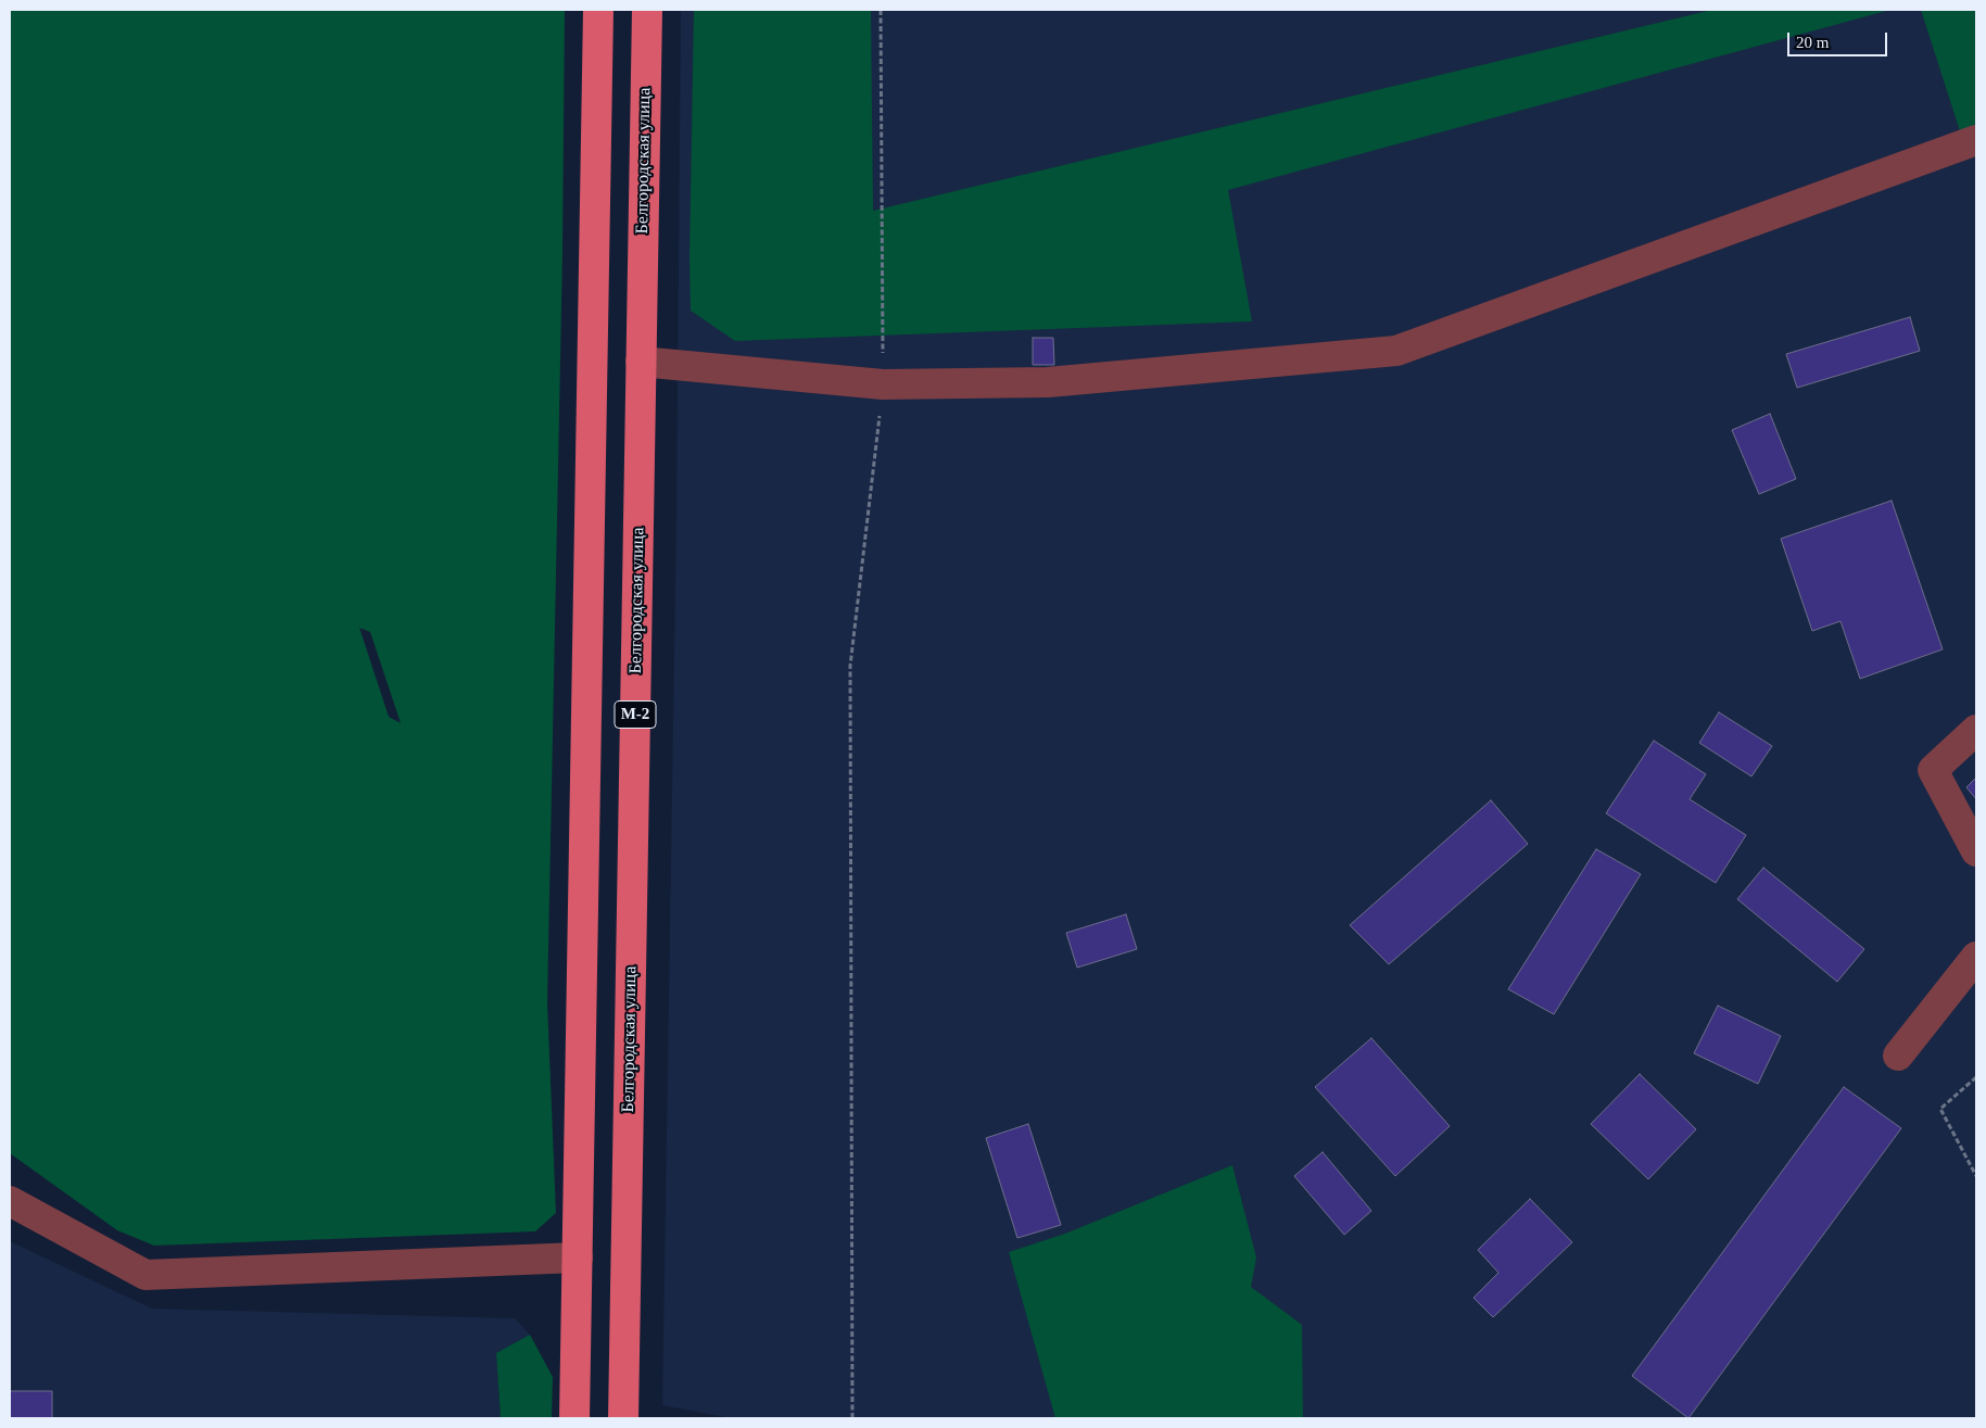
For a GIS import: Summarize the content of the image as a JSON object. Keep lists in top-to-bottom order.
{
  "streets": {
    "main road": ["Белгородская улица", "М-2"]
  },
  "scale_bar": "20 m"
}
